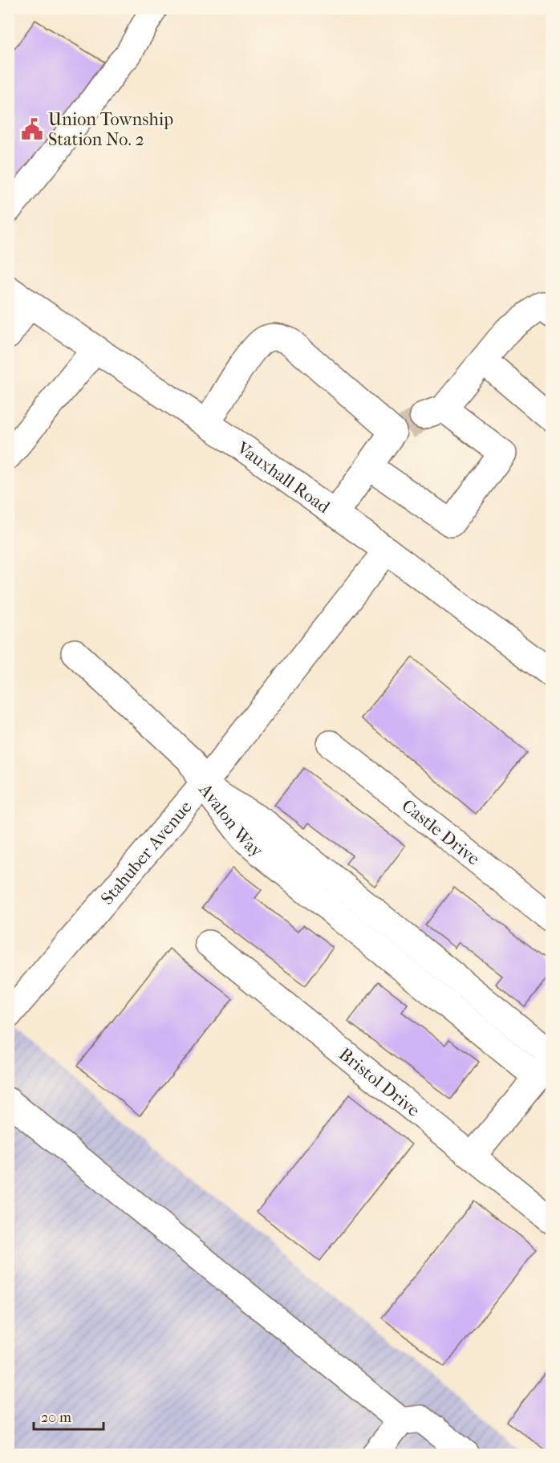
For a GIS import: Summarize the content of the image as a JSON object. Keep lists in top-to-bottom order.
{
  "streets": {
    "street": [
      "Vauxhall Road",
      "Avalon Way",
      "Castle Drive",
      "Stahuber Avenue",
      "Bristol Drive"
    ]
  },
  "crossings": [
    ["Vauxhall Road", "Stahuber Avenue"],
    ["Avalon Way", "Stahuber Avenue"],
    ["Avalon Way", "Bristol Drive"]
  ],
  "places": {
    "public building": ["Union Township Station No. 2"]
  },
  "scale_bar": "20 m"
}
